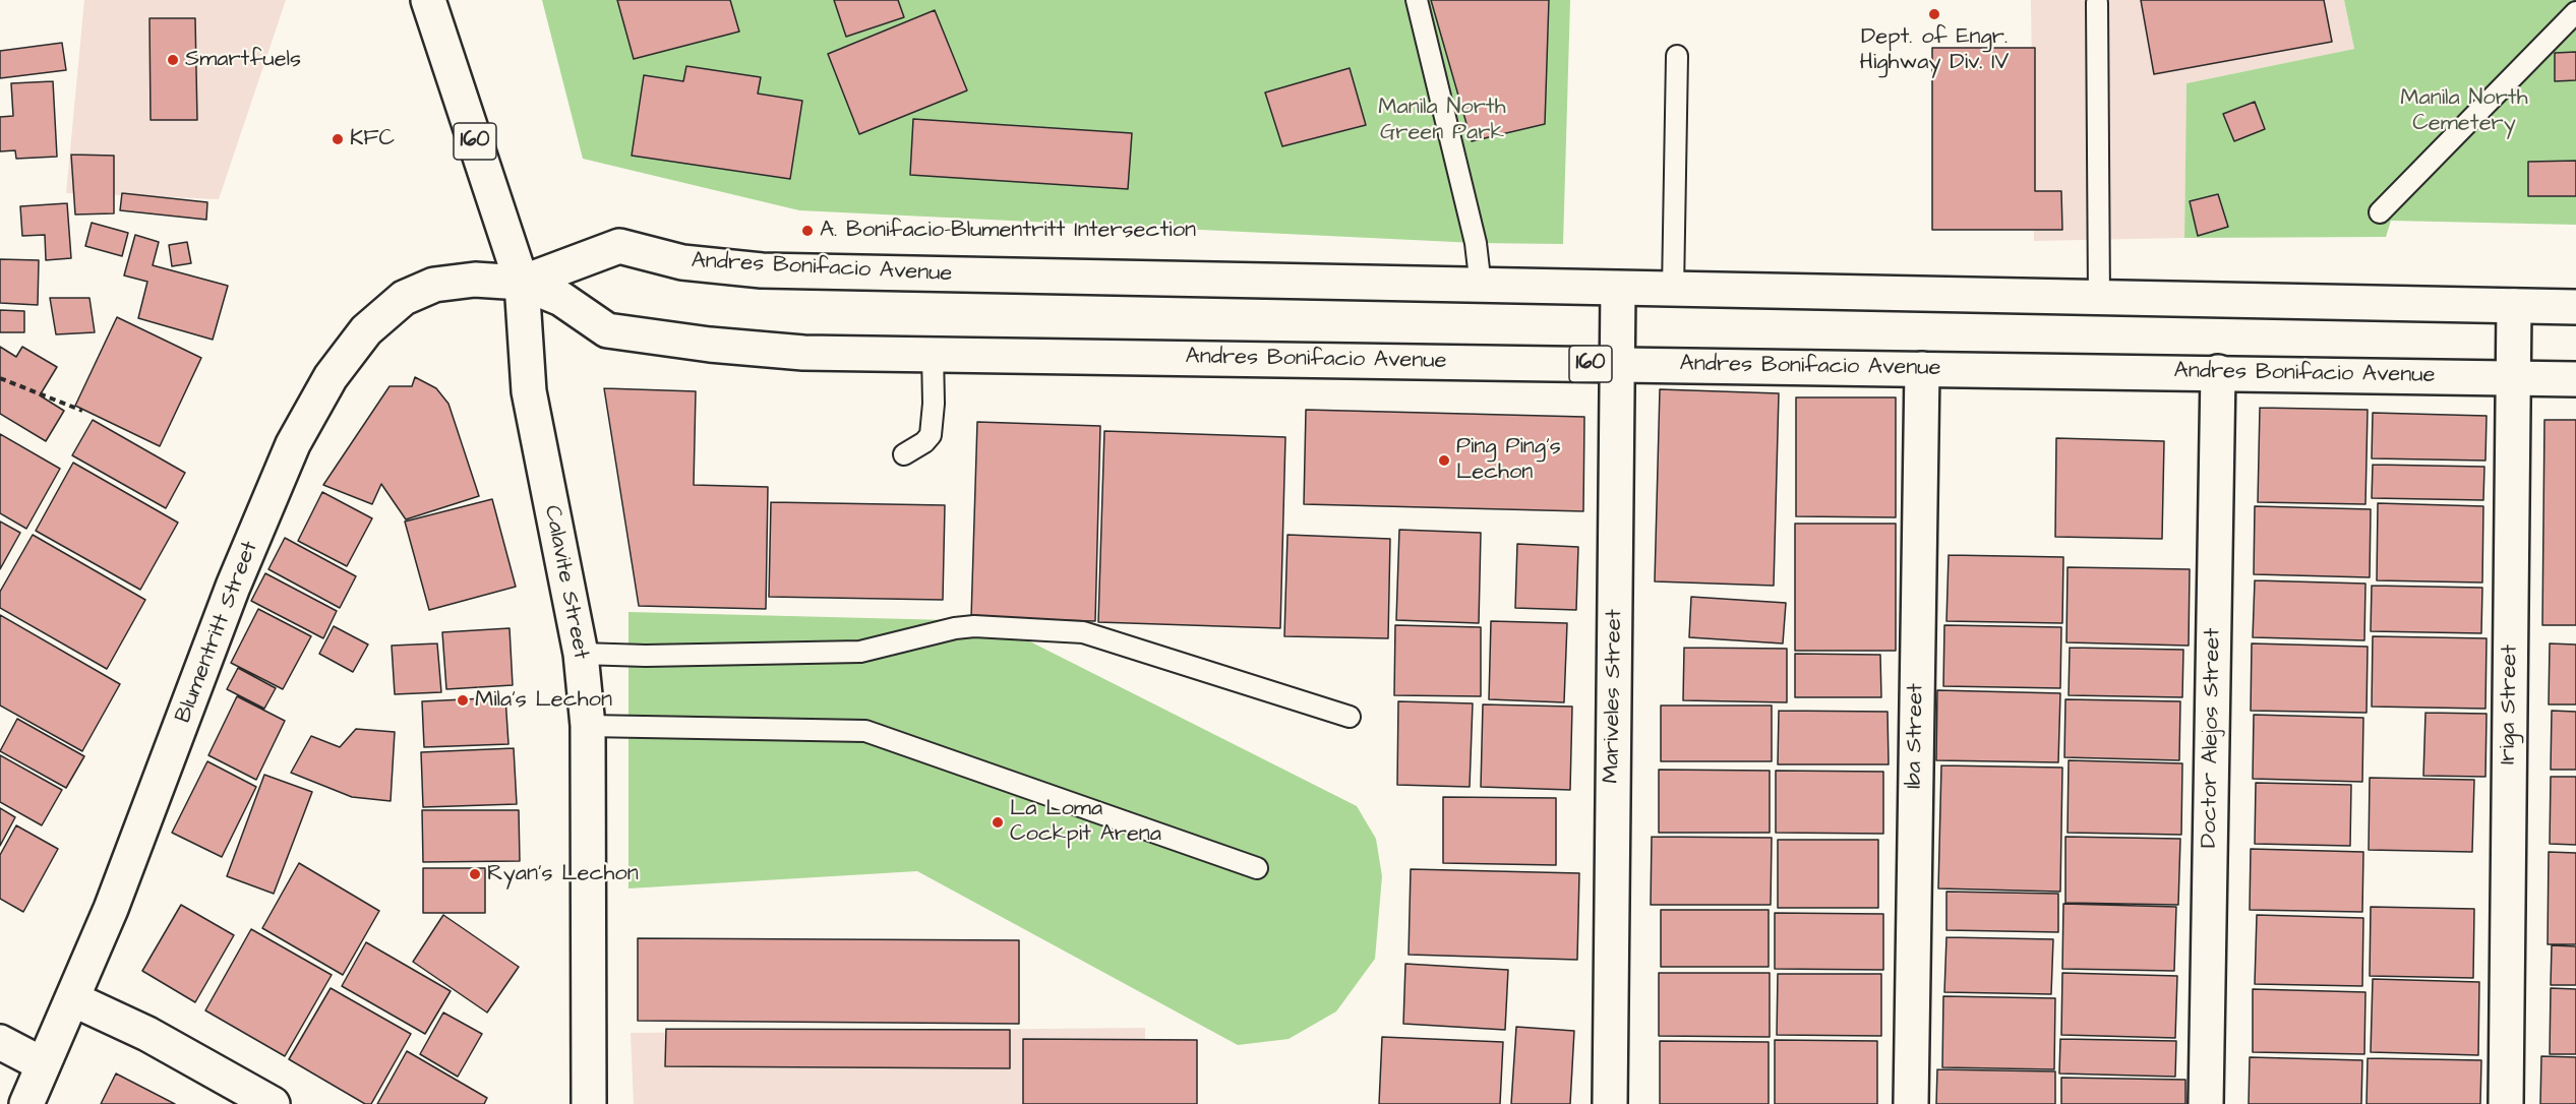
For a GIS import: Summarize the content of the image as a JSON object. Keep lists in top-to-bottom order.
{
  "streets": {
    "main road": [
      "160",
      "Andres Bonifacio Avenue",
      "Calavite Street",
      "Blumentritt Street",
      "Mariveles Street",
      "Iriga Street",
      "Iba Street",
      "Doctor Alejos Street"
    ]
  },
  "crossings": [
    ["160", "Andres Bonifacio Avenue"],
    ["160", "Calavite Street"],
    ["160", "Blumentritt Street"],
    ["Andres Bonifacio Avenue", "Calavite Street"],
    ["Andres Bonifacio Avenue", "Blumentritt Street"],
    ["Andres Bonifacio Avenue", "Mariveles Street"],
    ["Andres Bonifacio Avenue", "Iriga Street"],
    ["Andres Bonifacio Avenue", "Iba Street"],
    ["Andres Bonifacio Avenue", "Doctor Alejos Street"],
    ["Calavite Street", "Blumentritt Street"]
  ],
  "parks": ["Manila North Cemetery", "Manila North Green Park"],
  "places": [
    "Dept. of Engr. Highway Div. IV",
    "Smartfuels",
    "KFC",
    "A. Bonifacio–Blumentritt Intersection",
    "Ping Ping's Lechon",
    "Mila's Lechon",
    "La Loma Cockpit Arena",
    "Ryan's Lechon"
  ]
}
